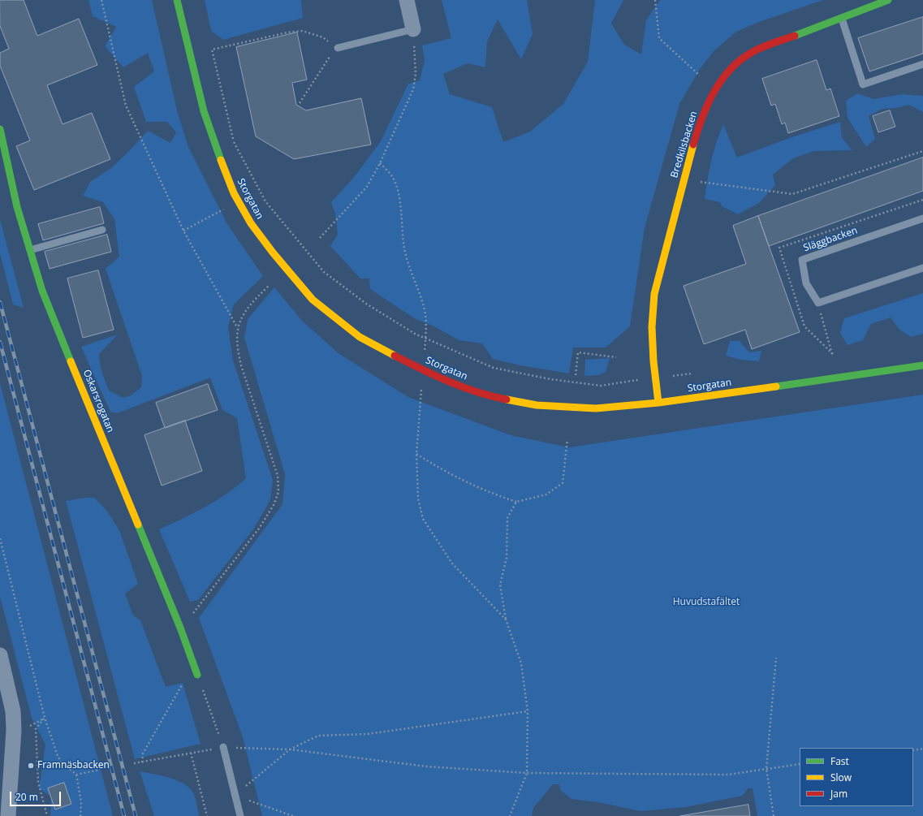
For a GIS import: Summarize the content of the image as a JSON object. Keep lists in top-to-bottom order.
{
  "streets": {
    "street": ["Bredkilsbacken", "Storgatan", "Oskarsrogatan"],
    "lane": ["Släggbacken"]
  },
  "crossings": [
    ["Bredkilsbacken", "Storgatan"]
  ],
  "parks": ["Huvudstafältet"],
  "places": ["Framnäsbacken"],
  "legend": ["Fast", "Slow", "Jam"],
  "scale_bar": "20 m"
}
